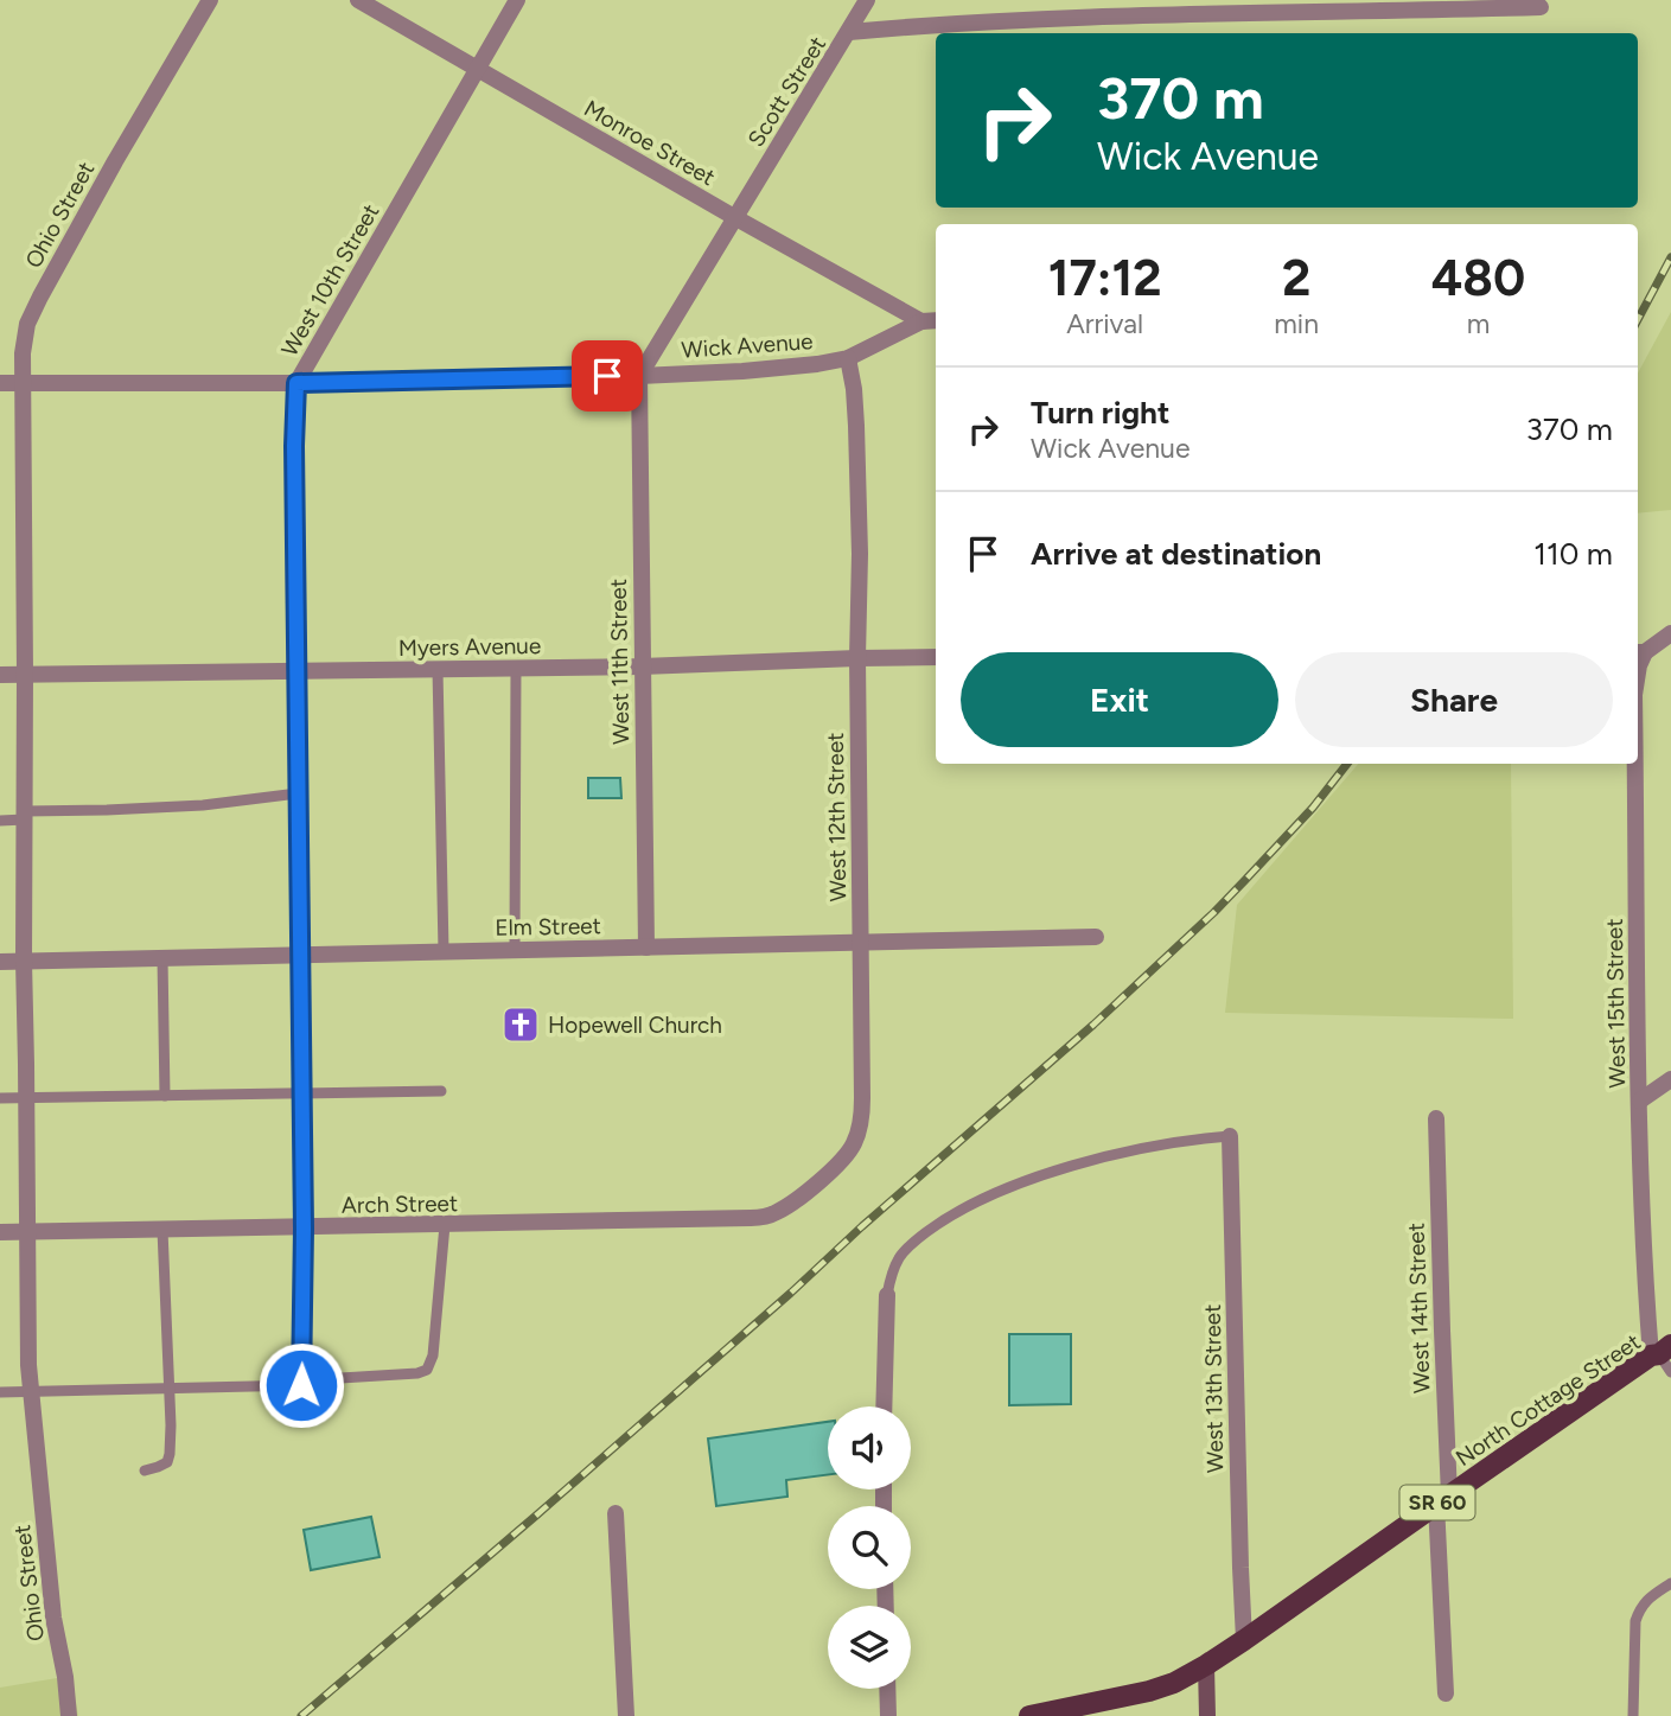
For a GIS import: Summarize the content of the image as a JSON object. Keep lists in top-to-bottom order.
{
  "streets": {
    "main road": ["North Cottage Street", "SR 60"],
    "street": [
      "Scott Street",
      "Monroe Street",
      "Ohio Street",
      "West 10th Street",
      "Wick Avenue",
      "Myers Avenue",
      "West 11th Street",
      "West 12th Street",
      "Elm Street",
      "West 15th Street",
      "Arch Street",
      "West 14th Street",
      "West 13th Street"
    ]
  },
  "crossings": [
    ["Scott Street", "Monroe Street"],
    ["Scott Street", "Wick Avenue"],
    ["Scott Street", "West 11th Street"],
    ["Monroe Street", "West 10th Street"],
    ["Monroe Street", "Wick Avenue"],
    ["Ohio Street", "Wick Avenue"],
    ["Ohio Street", "Myers Avenue"],
    ["Ohio Street", "Elm Street"],
    ["Ohio Street", "Arch Street"],
    ["West 10th Street", "Wick Avenue"],
    ["West 10th Street", "Myers Avenue"],
    ["West 10th Street", "Elm Street"],
    ["West 10th Street", "Arch Street"],
    ["Wick Avenue", "West 11th Street"],
    ["Wick Avenue", "West 12th Street"],
    ["Myers Avenue", "West 11th Street"],
    ["Myers Avenue", "West 12th Street"],
    ["West 11th Street", "Elm Street"],
    ["West 12th Street", "Elm Street"],
    ["West 12th Street", "Arch Street"],
    ["West 15th Street", "North Cottage Street"],
    ["West 14th Street", "North Cottage Street"],
    ["West 13th Street", "North Cottage Street"],
    ["North Cottage Street", "SR 60"]
  ],
  "places": {
    "church": ["Hopewell Church"]
  },
  "page": {
    "turn": ["370 m", "Wick Avenue"],
    "eta": [
      "17:12",
      "Arrival",
      "2",
      "min",
      "480",
      "m"
    ],
    "list": [
      {
        "name": "Turn right",
        "note": "Wick Avenue",
        "value": "370 m"
      },
      {
        "name": "Arrive at destination",
        "value": "110 m"
      }
    ],
    "buttons": ["Exit", "Share"]
  }
}
